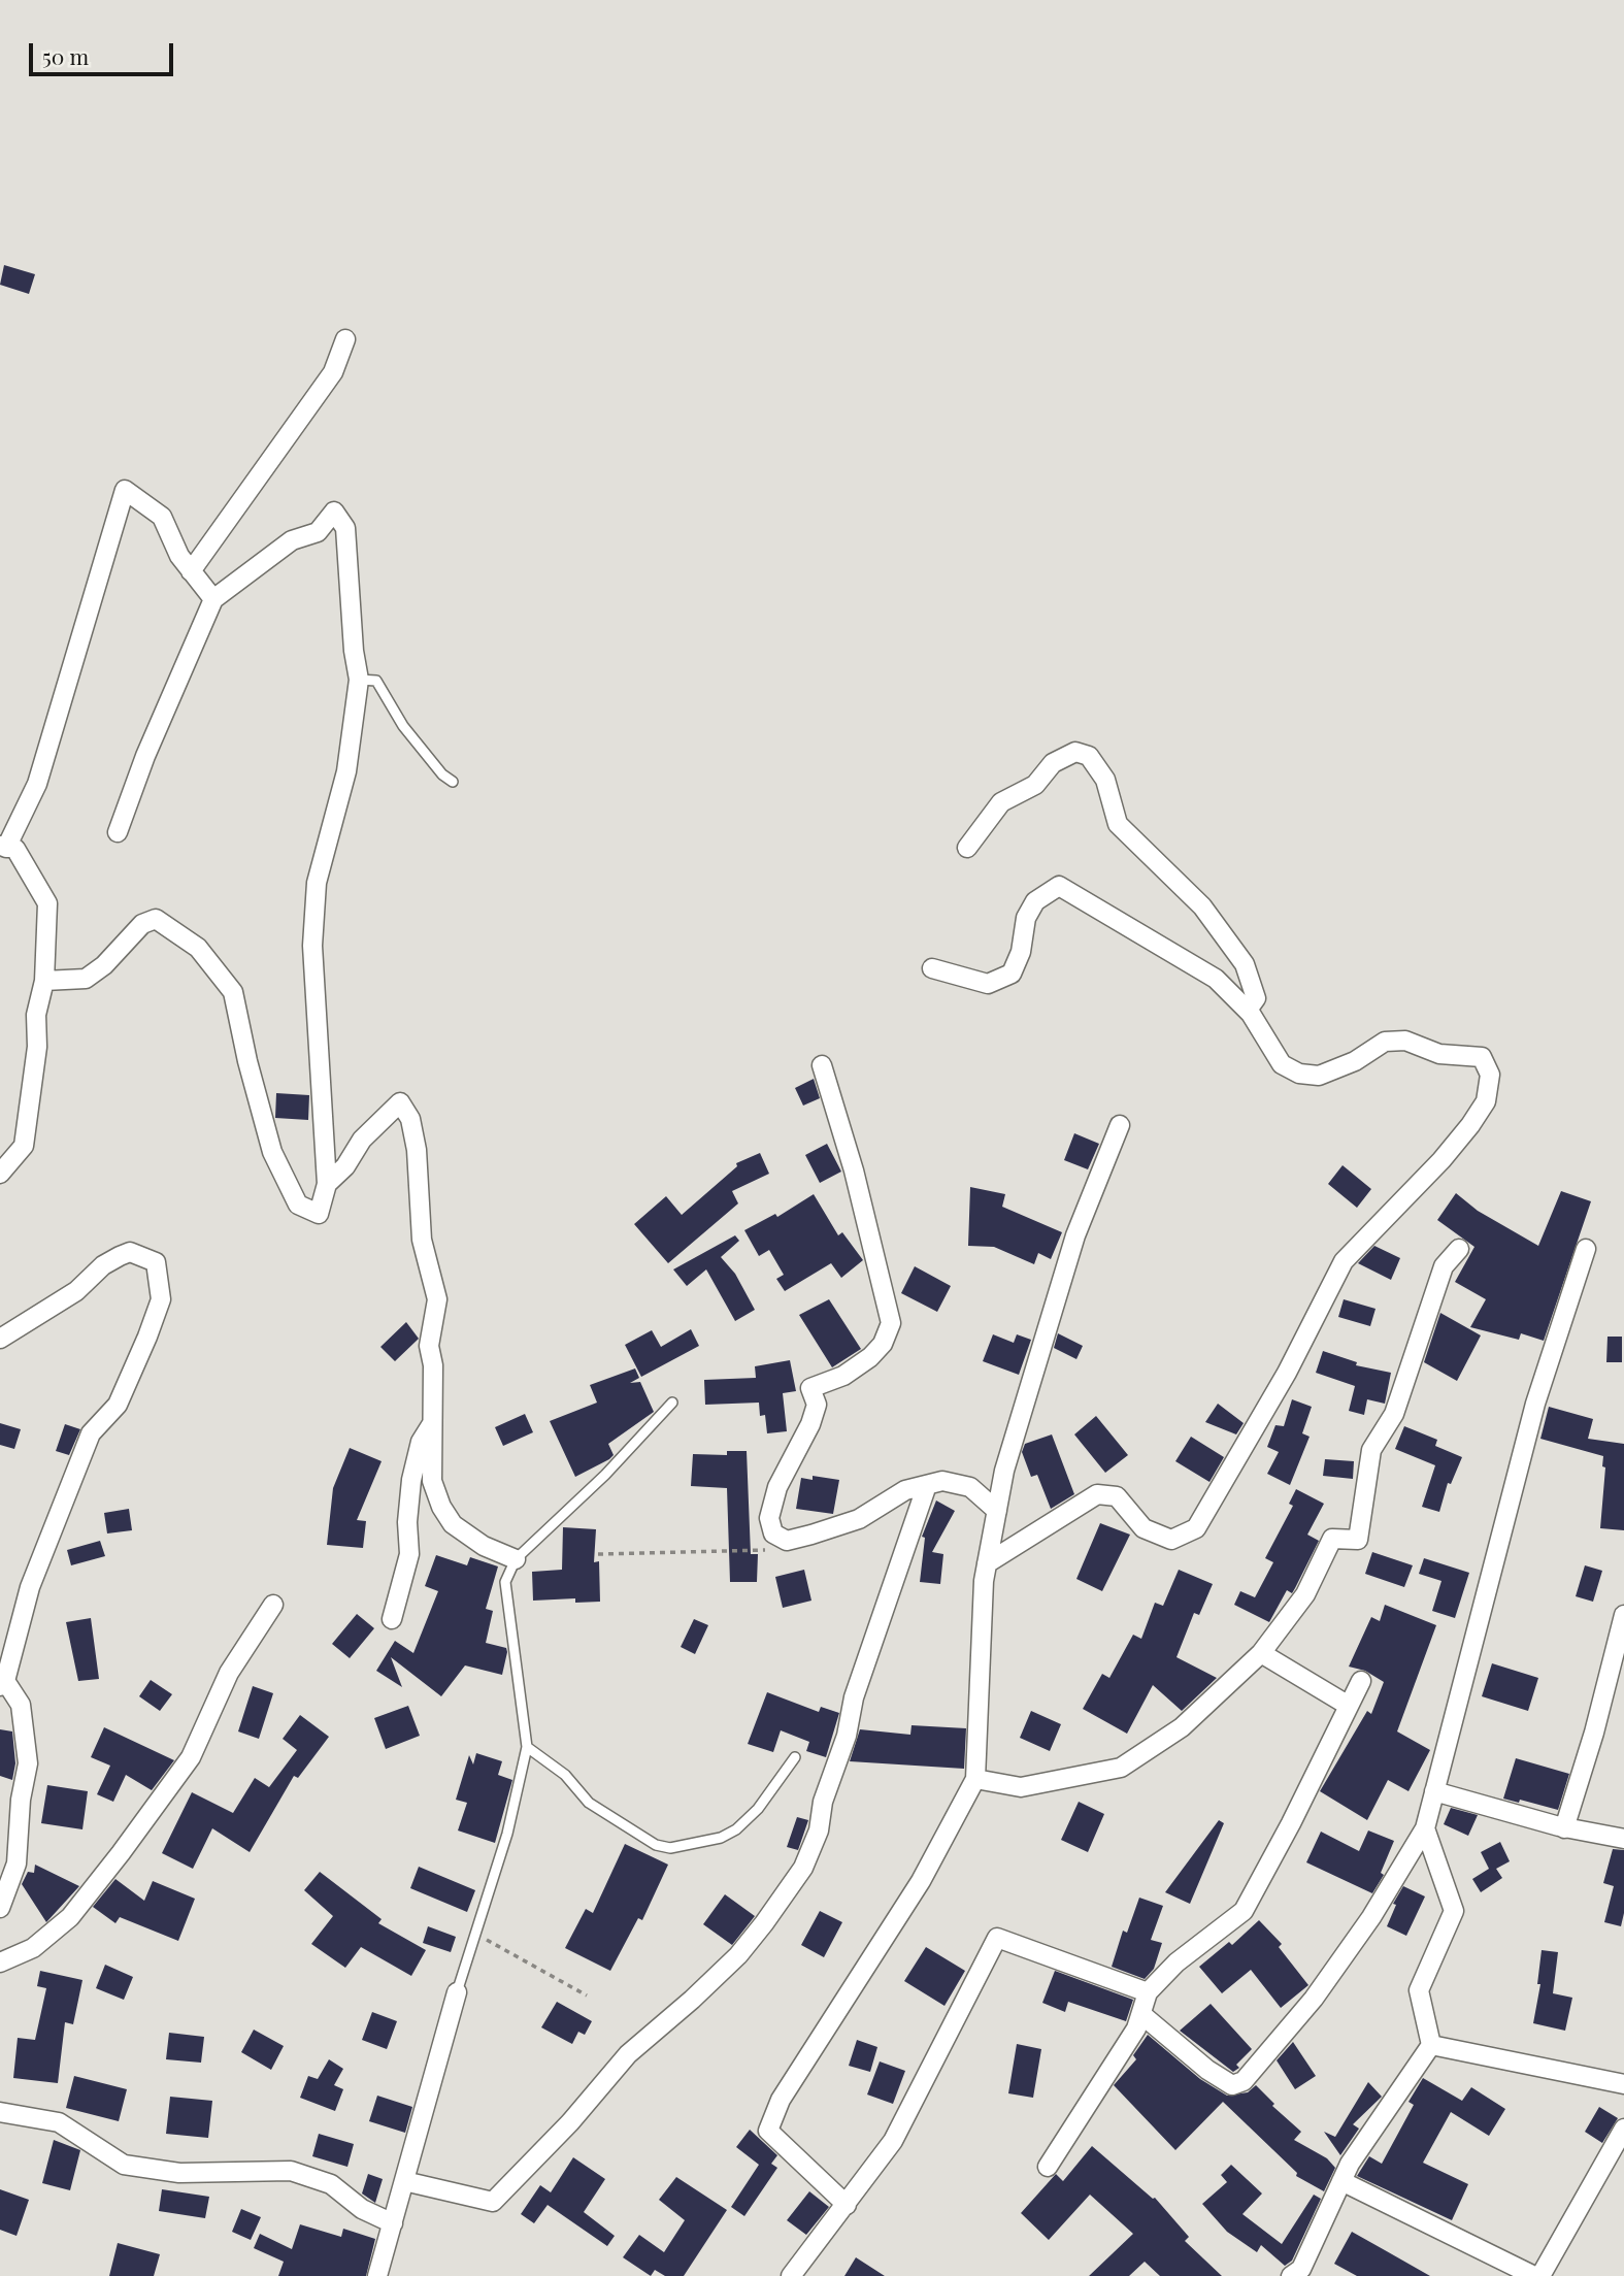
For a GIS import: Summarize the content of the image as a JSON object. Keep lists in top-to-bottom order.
{
  "scale_bar": "50 m"
}
